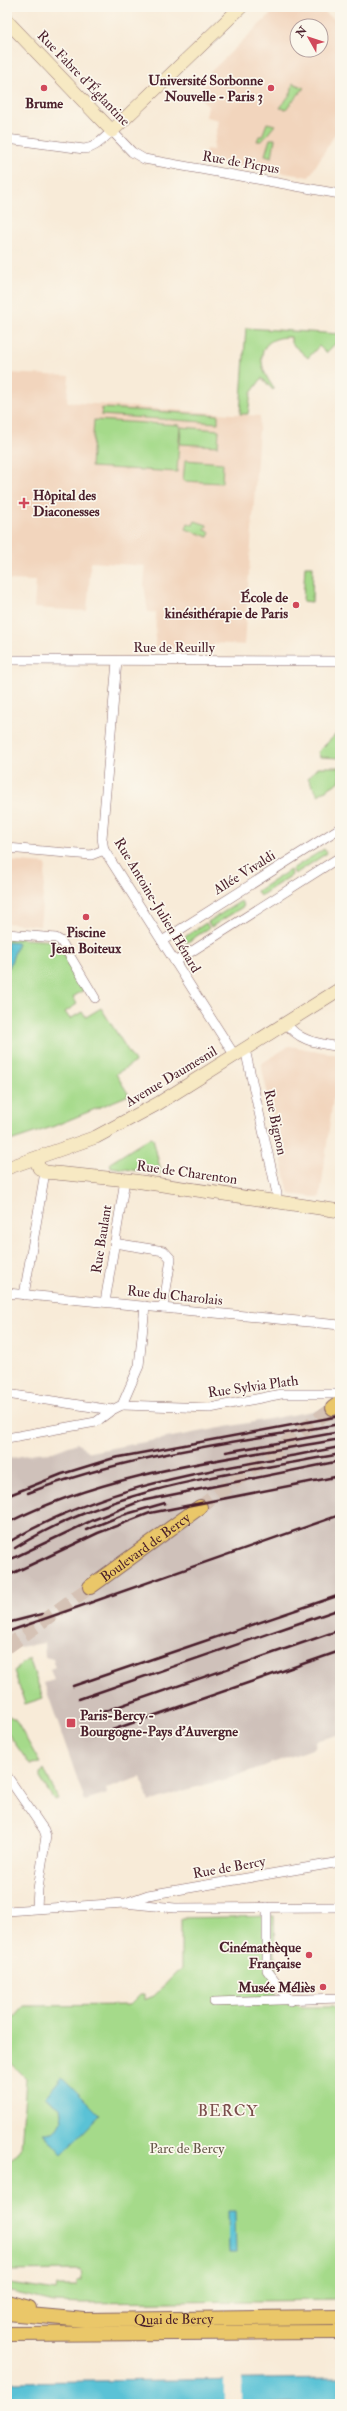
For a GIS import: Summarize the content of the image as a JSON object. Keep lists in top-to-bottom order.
{
  "streets": {
    "main road": ["Boulevard de Bercy", "Quai de Bercy"],
    "street": [
      "Rue Fabre d'Églantine",
      "Rue de Picpus",
      "Rue de Reuilly",
      "Allée Vivaldi",
      "Rue Antoine-Julien Hénard",
      "Avenue Daumesnil",
      "Rue Bignon",
      "Rue de Charenton",
      "Rue Baulant",
      "Rue du Charolais",
      "Rue Sylvia Plath",
      "Rue de Bercy"
    ]
  },
  "crossings": [
    ["Rue Fabre d'Églantine", "Rue de Picpus"],
    ["Rue de Reuilly", "Rue Antoine-Julien Hénard"],
    ["Allée Vivaldi", "Rue Antoine-Julien Hénard"],
    ["Rue Antoine-Julien Hénard", "Avenue Daumesnil"],
    ["Rue Antoine-Julien Hénard", "Rue Bignon"],
    ["Avenue Daumesnil", "Rue Bignon"],
    ["Rue Bignon", "Rue de Charenton"],
    ["Rue de Charenton", "Rue Baulant"],
    ["Rue Baulant", "Rue du Charolais"]
  ],
  "districts": ["BERCY"],
  "parks": ["Parc de Bercy"],
  "places": {
    "other": [
      "Brume",
      "Université Sorbonne Nouvelle - Paris 3",
      "École de kinésithérapie de Paris",
      "Piscine Jean Boiteux",
      "Cinémathèque Française",
      "Musée Méliès"
    ],
    "health": ["Hôpital des Diaconesses"],
    "transit": ["Paris-Bercy - Bourgogne-Pays d'Auvergne"]
  },
  "north": "top left"
}
